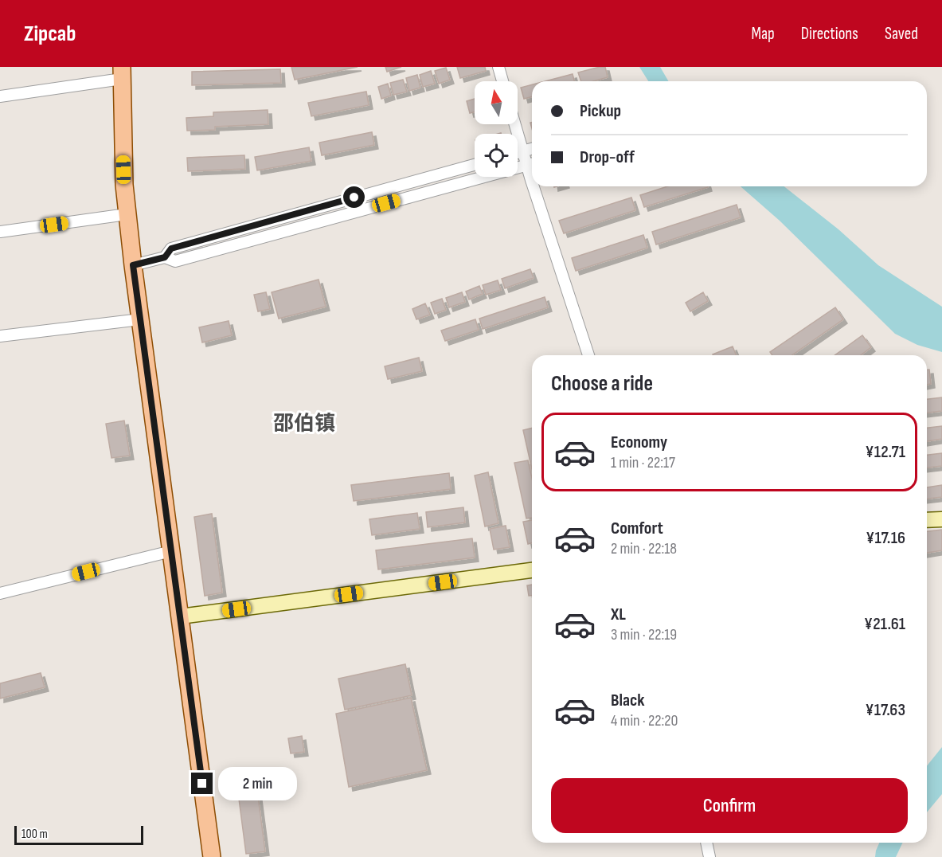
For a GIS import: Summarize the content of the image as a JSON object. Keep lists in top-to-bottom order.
{
  "districts": ["邵伯镇"],
  "scale_bar": "100 m",
  "north": "top",
  "page": {
    "header": "Zipcab",
    "nav": ["Map", "Directions", "Saved"],
    "banner": ["Pickup", "Drop-off"],
    "heading": "Choose a ride",
    "list": [
      {
        "name": "Economy",
        "note": "1 min · 22:17",
        "value": "¥12.71"
      },
      {
        "name": "Comfort",
        "note": "2 min · 22:18",
        "value": "¥17.16"
      },
      {
        "name": "XL",
        "note": "3 min · 22:19",
        "value": "¥21.61"
      },
      {
        "name": "Black",
        "note": "4 min · 22:20",
        "value": "¥17.63"
      }
    ],
    "bubble": "2 min",
    "buttons": "Confirm",
    "scale": "100 m"
  }
}
